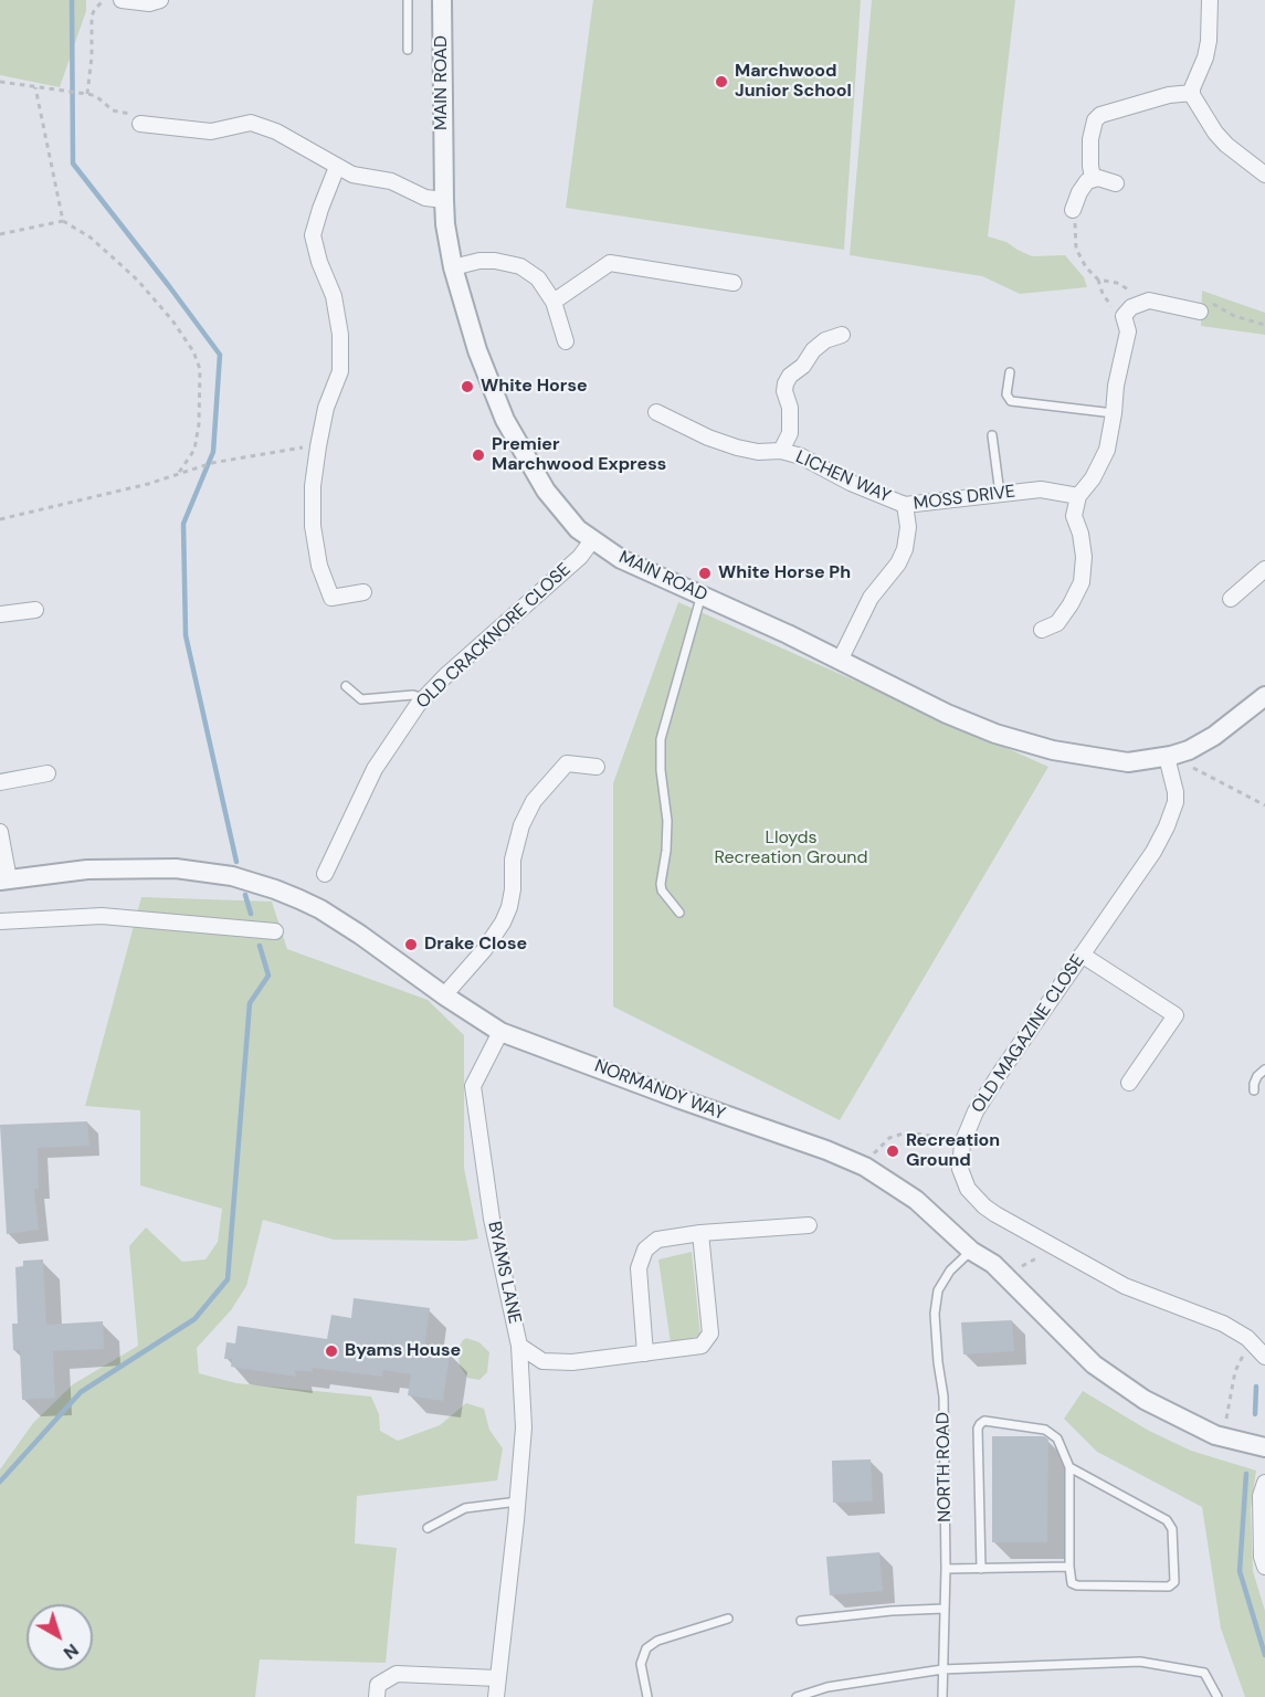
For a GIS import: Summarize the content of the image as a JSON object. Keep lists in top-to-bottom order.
{
  "streets": {
    "street": [
      "MAIN ROAD",
      "LICHEN WAY",
      "MOSS DRIVE",
      "OLD CRACKNORE CLOSE",
      "OLD MAGAZINE CLOSE",
      "NORMANDY WAY",
      "BYAMS LANE"
    ],
    "lane": ["NORTH ROAD"]
  },
  "crossings": [
    ["MAIN ROAD", "MOSS DRIVE"],
    ["MAIN ROAD", "OLD CRACKNORE CLOSE"],
    ["MAIN ROAD", "OLD MAGAZINE CLOSE"],
    ["LICHEN WAY", "MOSS DRIVE"],
    ["NORMANDY WAY", "BYAMS LANE"],
    ["NORMANDY WAY", "NORTH ROAD"]
  ],
  "parks": ["Lloyds Recreation Ground"],
  "places": [
    "Marchwood Junior School",
    "White Horse",
    "Premier Marchwood Express",
    "White Horse Ph",
    "Drake Close",
    "Recreation Ground",
    "Byams House"
  ],
  "north": "bottom right"
}
